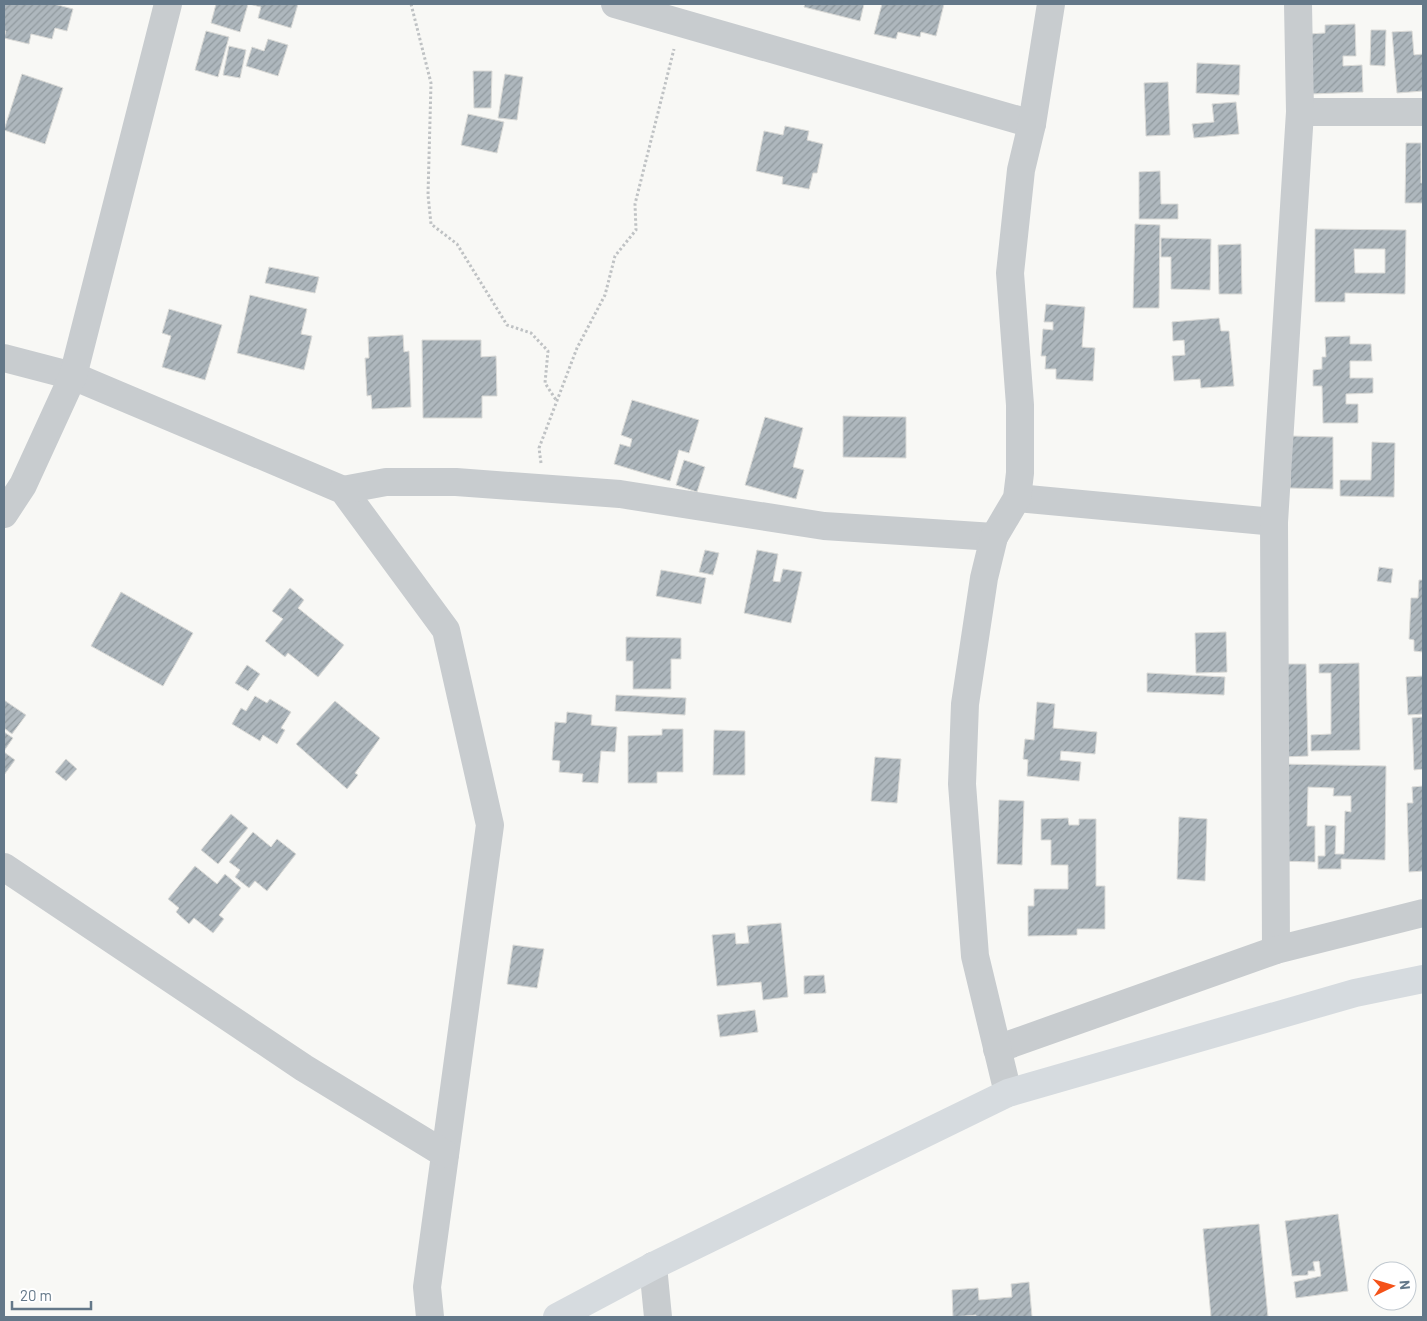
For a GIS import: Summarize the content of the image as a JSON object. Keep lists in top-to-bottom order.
{
  "scale_bar": "20 m",
  "north": "right"
}
